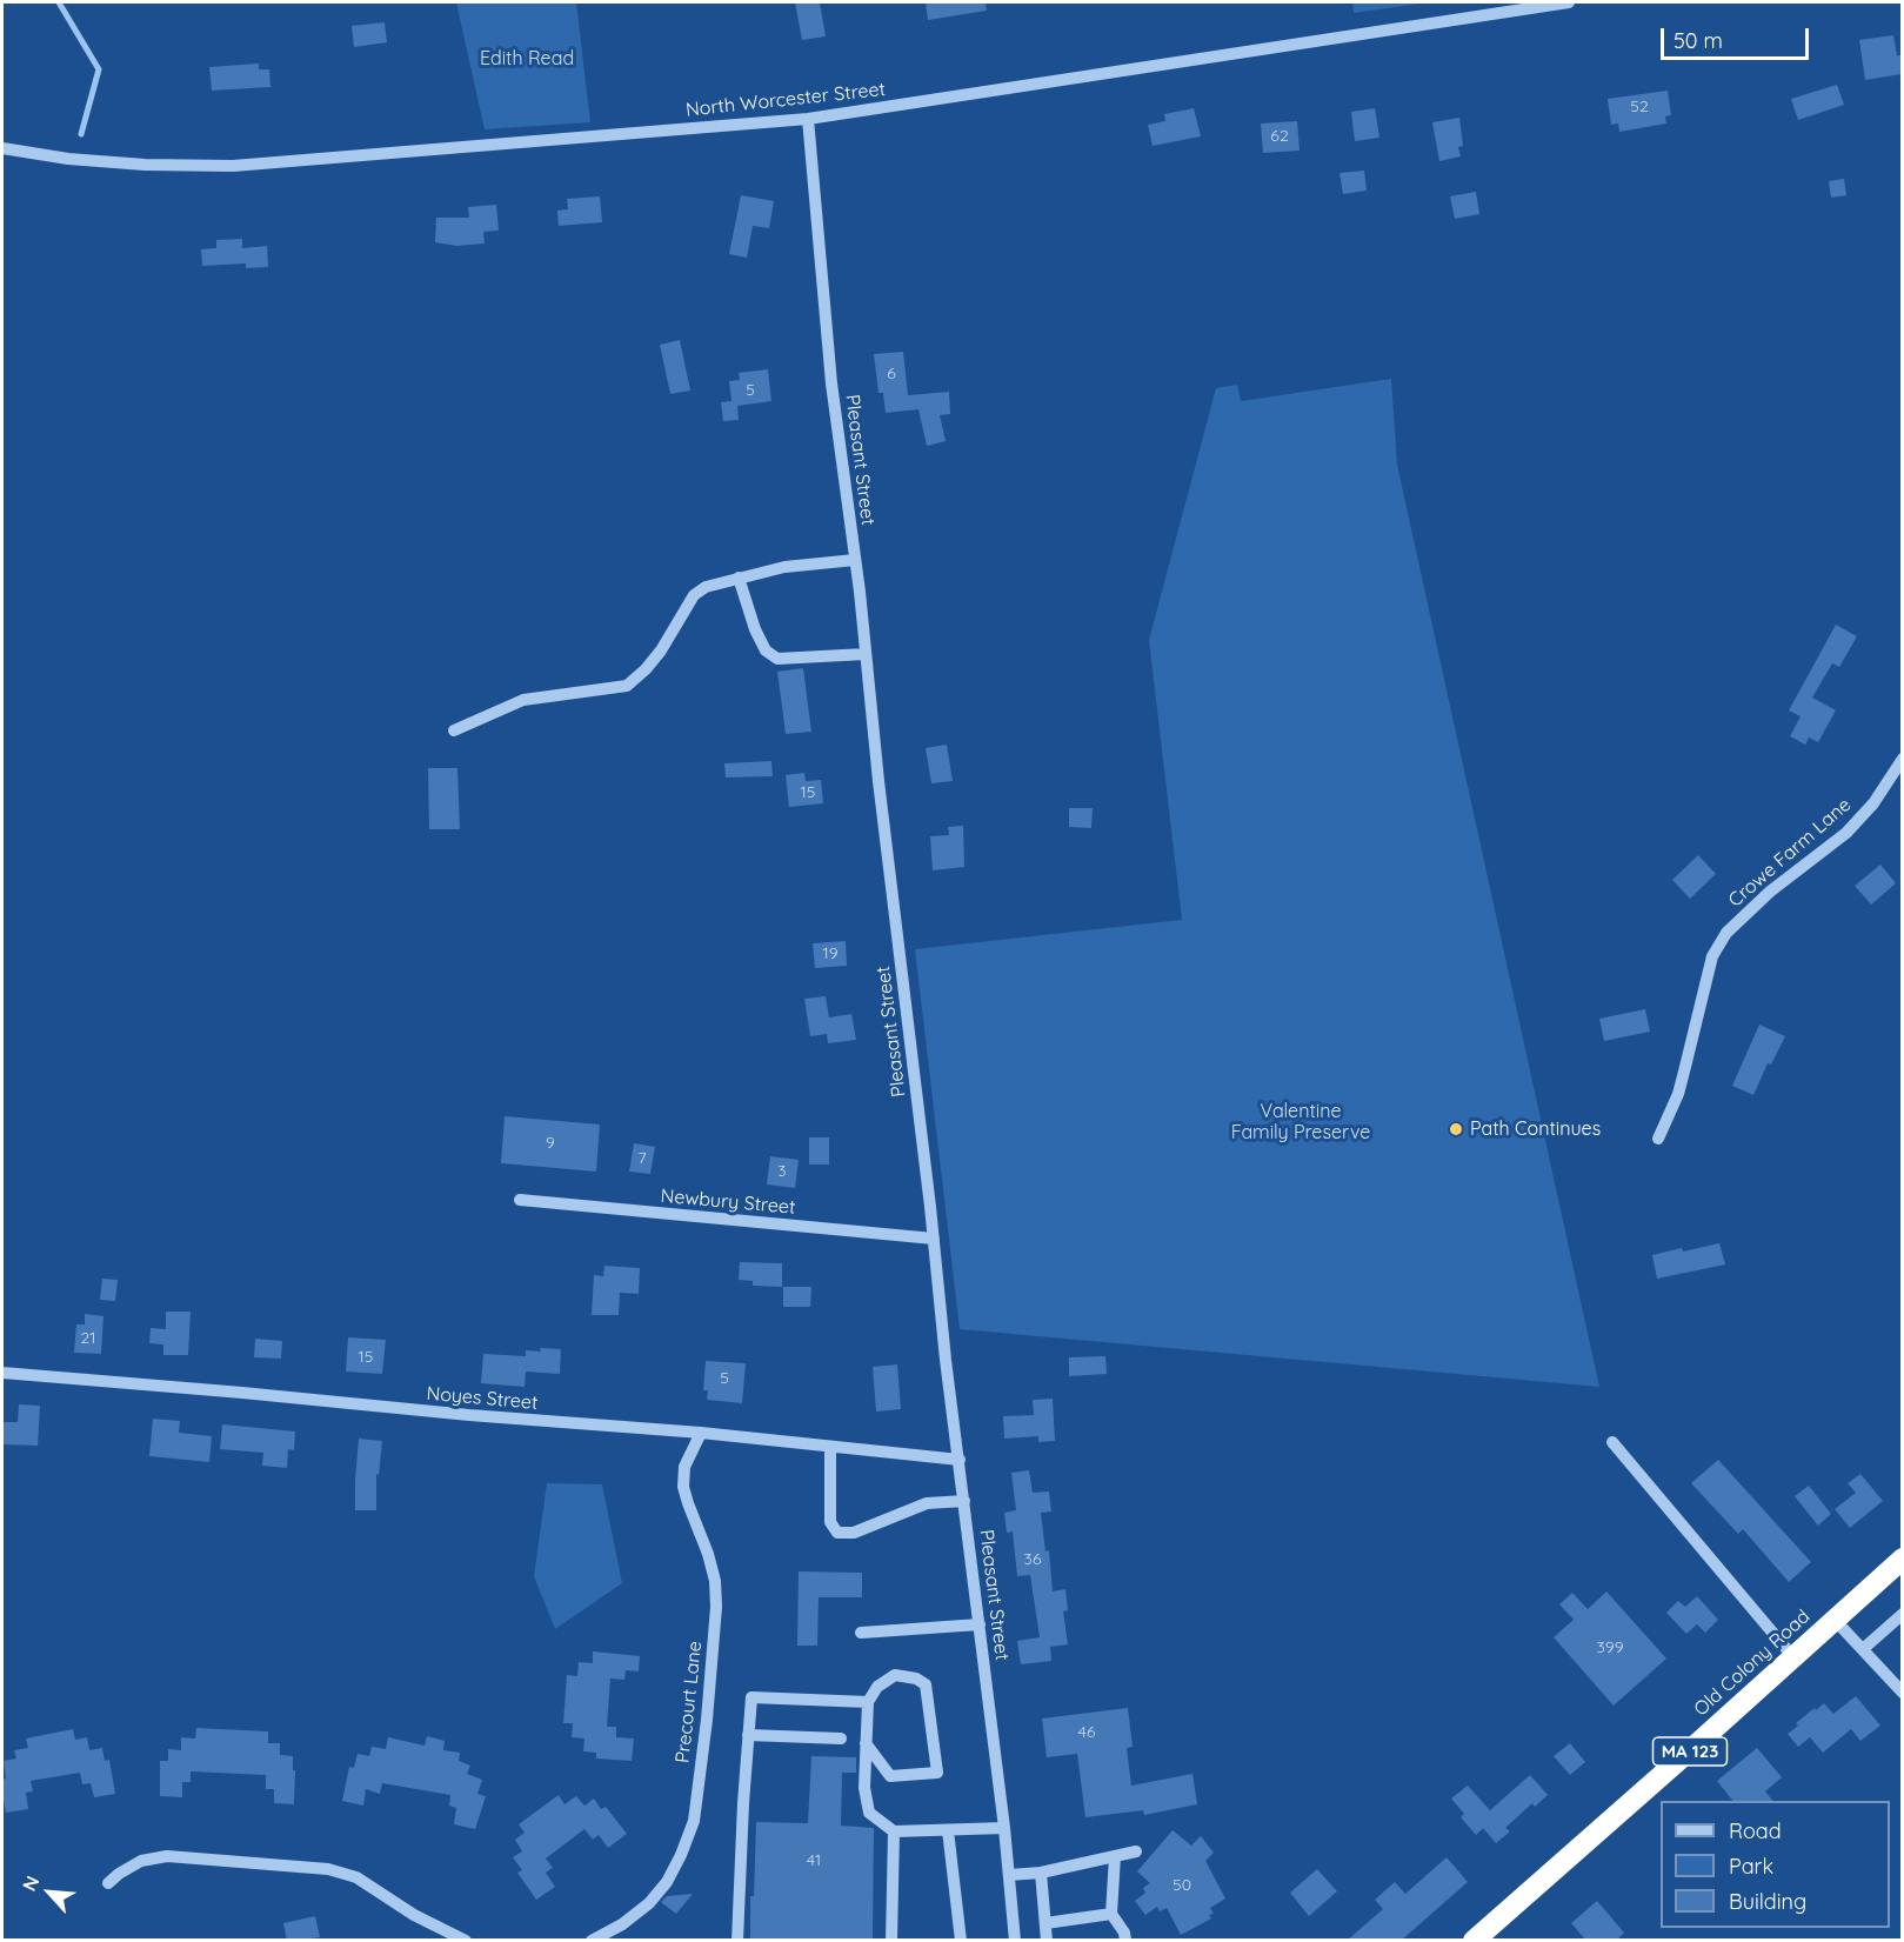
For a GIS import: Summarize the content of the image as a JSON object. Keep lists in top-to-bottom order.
{
  "streets": {
    "highway": ["Old Colony Road", "MA 123"],
    "street": [
      "North Worcester Street",
      "Pleasant Street",
      "Crowe Farm Lane",
      "Newbury Street",
      "Noyes Street",
      "Precourt Lane"
    ]
  },
  "crossings": [
    ["North Worcester Street", "Pleasant Street"],
    ["Pleasant Street", "Newbury Street"],
    ["Pleasant Street", "Noyes Street"],
    ["Noyes Street", "Precourt Lane"]
  ],
  "parks": ["Edith Read", "Valentine Family Preserve"],
  "places": ["Path Continues"],
  "house_numbers": [
    "52",
    "62",
    "6",
    "5",
    "15",
    "19",
    "9",
    "7",
    "3",
    "21",
    "15",
    "5",
    "36",
    "399",
    "46",
    "41",
    "50"
  ],
  "legend": ["Road", "Park", "Building"],
  "scale_bar": "50 m",
  "north": "top left"
}
